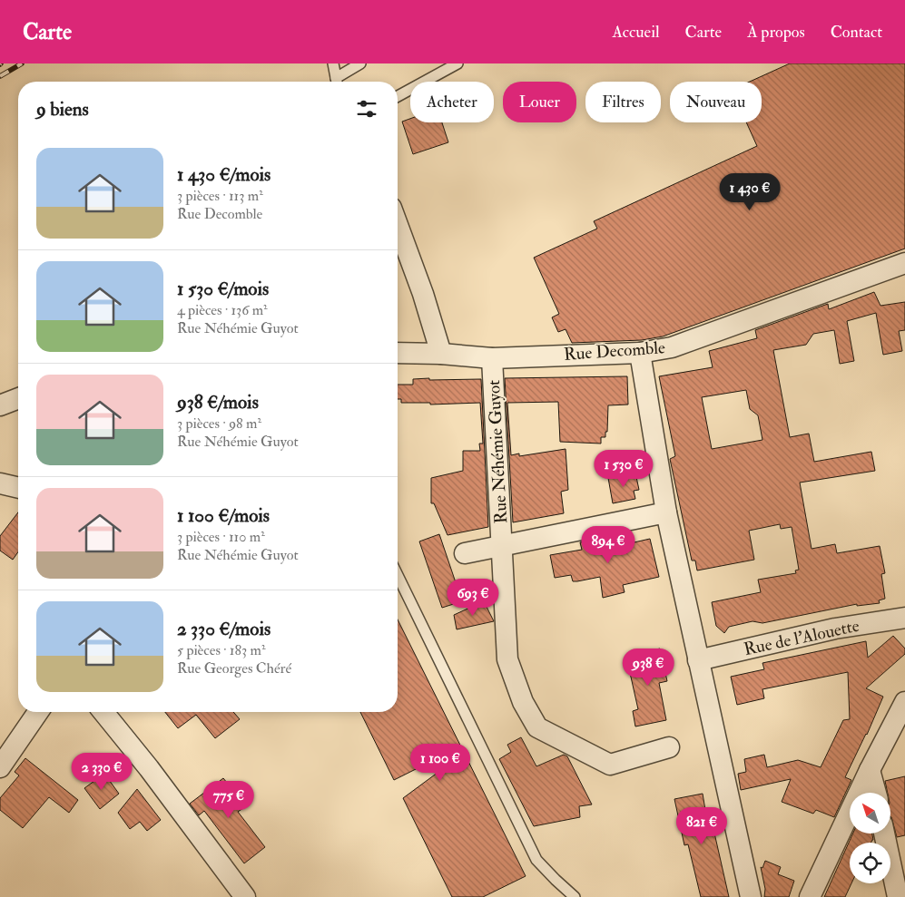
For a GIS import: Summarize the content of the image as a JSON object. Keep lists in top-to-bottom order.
{
  "streets": {
    "street": ["Rue Decomble", "Rue Néhémie Guyot", "Rue de l'Alouette"]
  },
  "crossings": [
    ["Rue Decomble", "Rue Néhémie Guyot"]
  ],
  "north": "top left",
  "page": {
    "header": "Carte",
    "nav": [
      "Accueil",
      "Carte",
      "À propos",
      "Contact"
    ],
    "chip": [
      "Acheter",
      "Louer",
      "Filtres",
      "Nouveau"
    ],
    "heading": "9 biens",
    "list": [
      {
        "name": "1 430 €/mois",
        "note": "3 pièces · 113 m² · Rue Decomble"
      },
      {
        "name": "1 530 €/mois",
        "note": "4 pièces · 136 m² · Rue Néhémie Guyot"
      },
      {
        "name": "938 €/mois",
        "note": "3 pièces · 98 m² · Rue Néhémie Guyot"
      },
      {
        "name": "1 100 €/mois",
        "note": "3 pièces · 110 m² · Rue Néhémie Guyot"
      },
      {
        "name": "2 330 €/mois",
        "note": "5 pièces · 183 m² · Rue Georges Chéré"
      }
    ],
    "price": [
      "1 430 €",
      "1 530 €",
      "894 €",
      "693 €",
      "938 €",
      "1 100 €",
      "2 330 €",
      "775 €",
      "821 €"
    ]
  }
}
